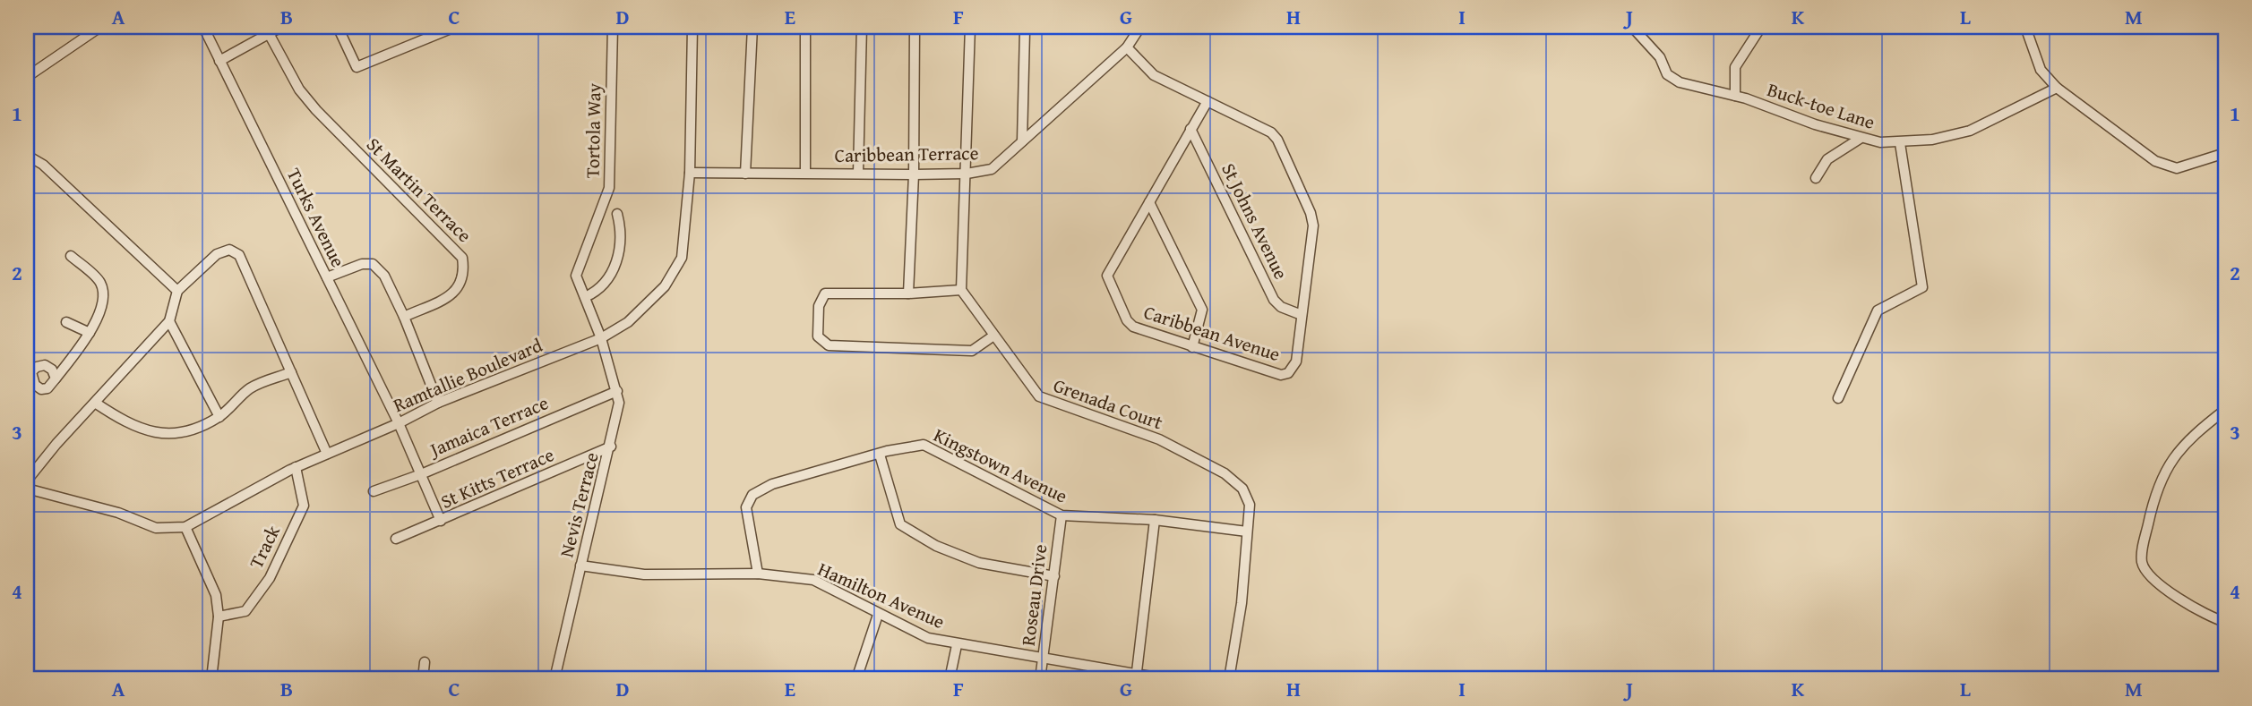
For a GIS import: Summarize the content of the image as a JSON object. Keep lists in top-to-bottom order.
{
  "streets": {
    "street": [
      "Buck-toe Lane",
      "Tortola Way",
      "Caribbean Terrace",
      "St Martin Terrace",
      "Turks Avenue",
      "St Johns Avenue",
      "Caribbean Avenue",
      "Ramtallie Boulevard",
      "Grenada Court",
      "Jamaica Terrace",
      "Kingstown Avenue",
      "St Kitts Terrace",
      "Nevis Terrace",
      "Track",
      "Hamilton Avenue",
      "Roseau Drive"
    ]
  },
  "crossings": [
    ["Tortola Way", "Ramtallie Boulevard"],
    ["Tortola Way", "Nevis Terrace"],
    ["Caribbean Terrace", "Caribbean Avenue"],
    ["Caribbean Terrace", "Ramtallie Boulevard"],
    ["Turks Avenue", "Ramtallie Boulevard"],
    ["Turks Avenue", "Jamaica Terrace"],
    ["Turks Avenue", "St Kitts Terrace"],
    ["St Johns Avenue", "Caribbean Avenue"],
    ["Ramtallie Boulevard", "Nevis Terrace"],
    ["Ramtallie Boulevard", "Track"],
    ["Grenada Court", "Kingstown Avenue"],
    ["Jamaica Terrace", "Nevis Terrace"],
    ["Kingstown Avenue", "Hamilton Avenue"],
    ["Kingstown Avenue", "Roseau Drive"],
    ["St Kitts Terrace", "Nevis Terrace"],
    ["Nevis Terrace", "Hamilton Avenue"],
    ["Hamilton Avenue", "Roseau Drive"]
  ],
  "grid": {
    "columns": [
      "A",
      "B",
      "C",
      "D",
      "E",
      "F",
      "G",
      "H",
      "I",
      "J",
      "K",
      "L",
      "M"
    ],
    "rows": [
      "1",
      "2",
      "3",
      "4"
    ]
  }
}
